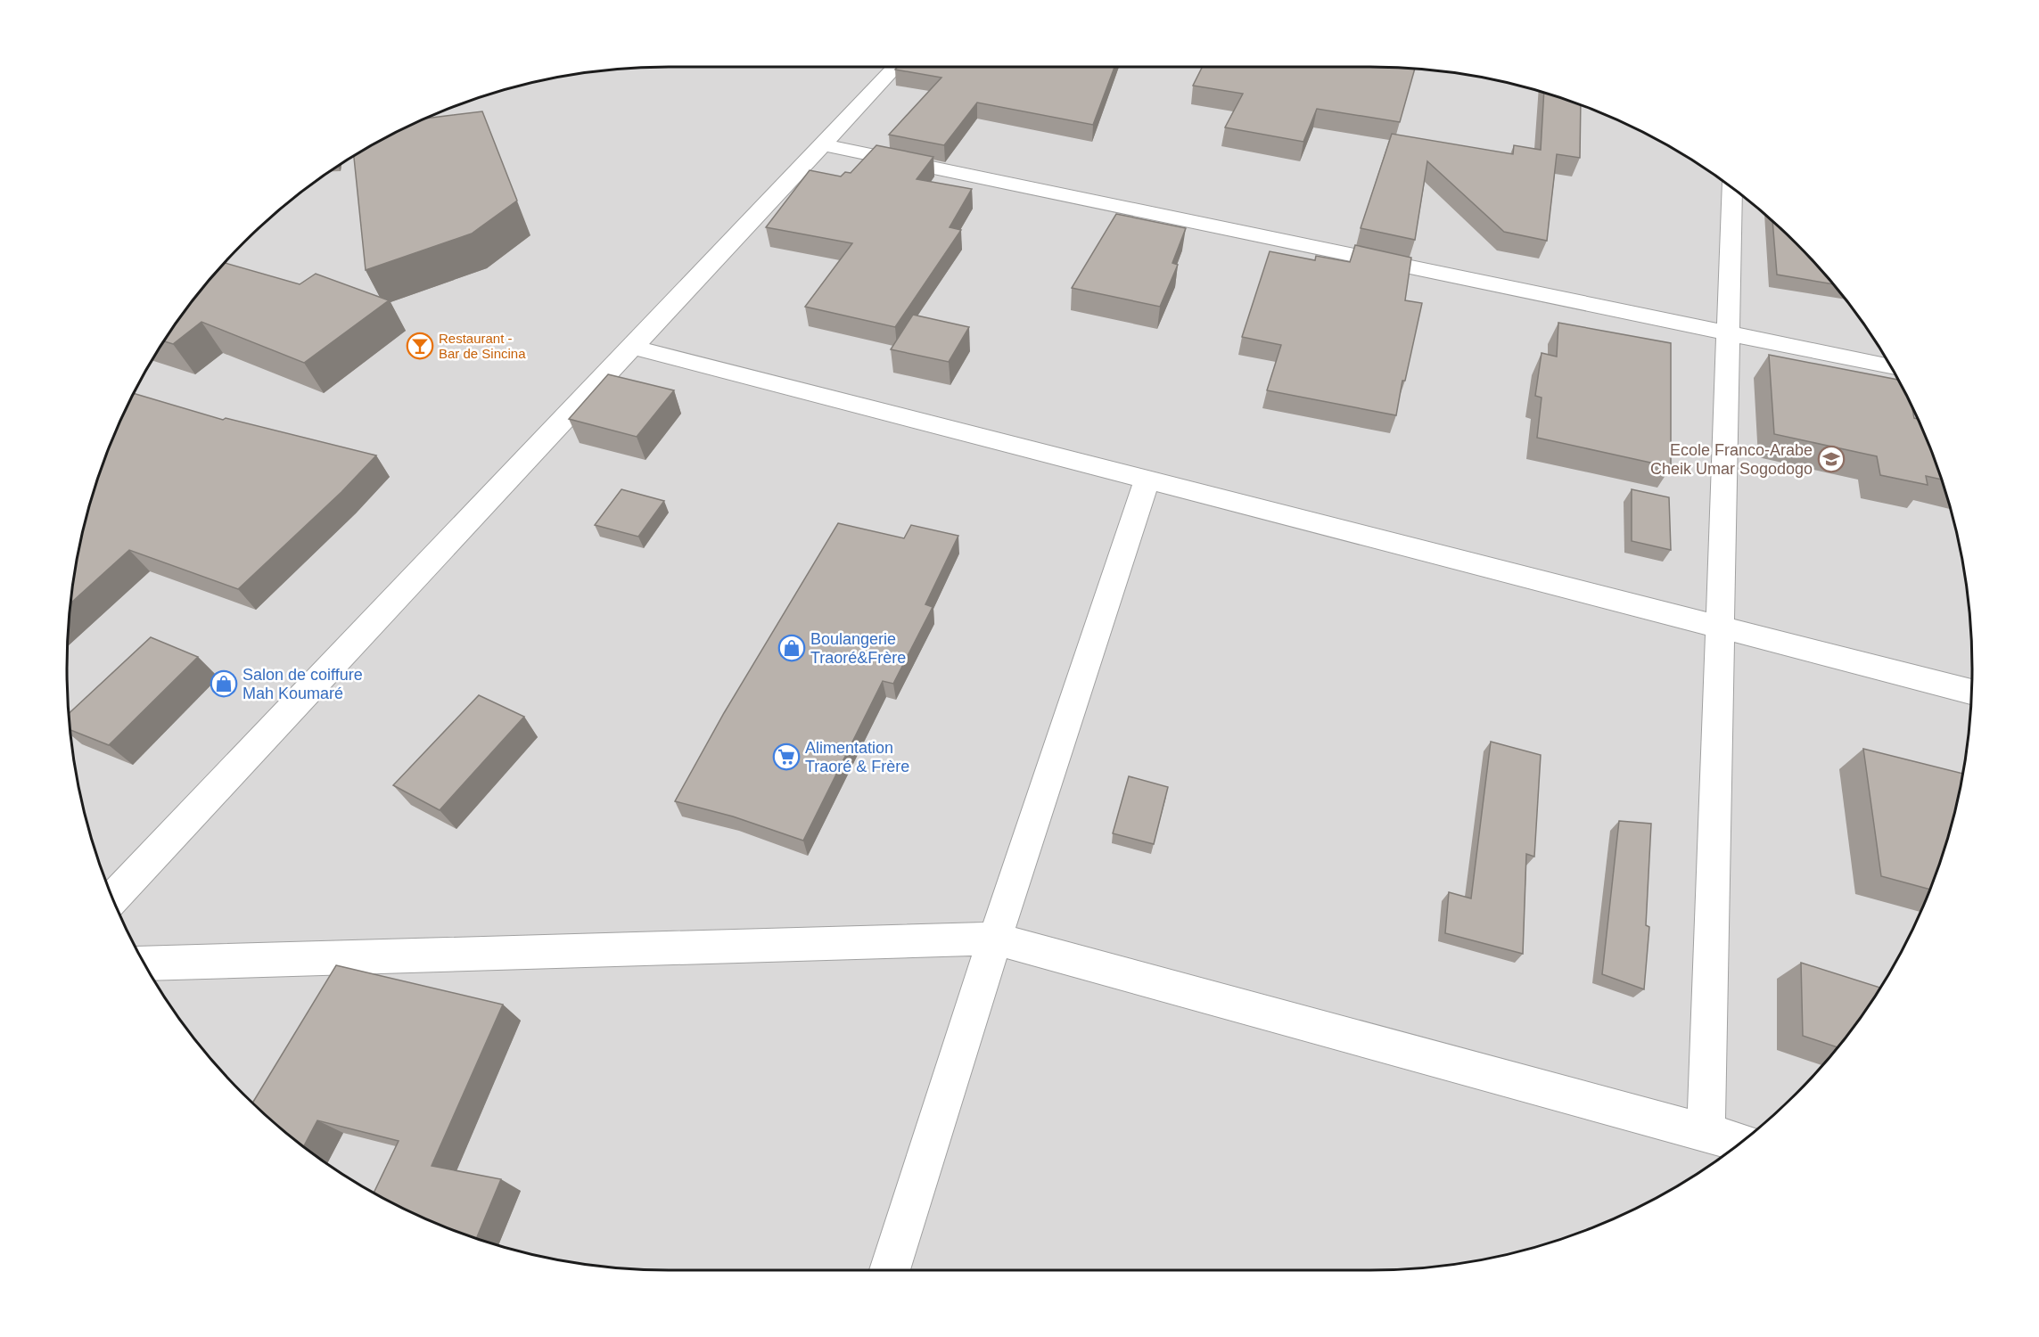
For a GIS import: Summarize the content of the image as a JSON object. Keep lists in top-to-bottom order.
{
  "places": {
    "bar": ["Restaurant - Bar de Sincina"],
    "school or university": ["Ecole Franco-Arabe Cheik Umar Sogodogo"],
    "shop": ["Boulangerie Traoré&Frère", "Salon de coiffure Mah Koumaré"],
    "supermarket": ["Alimentation Traoré & Frère"]
  }
}
